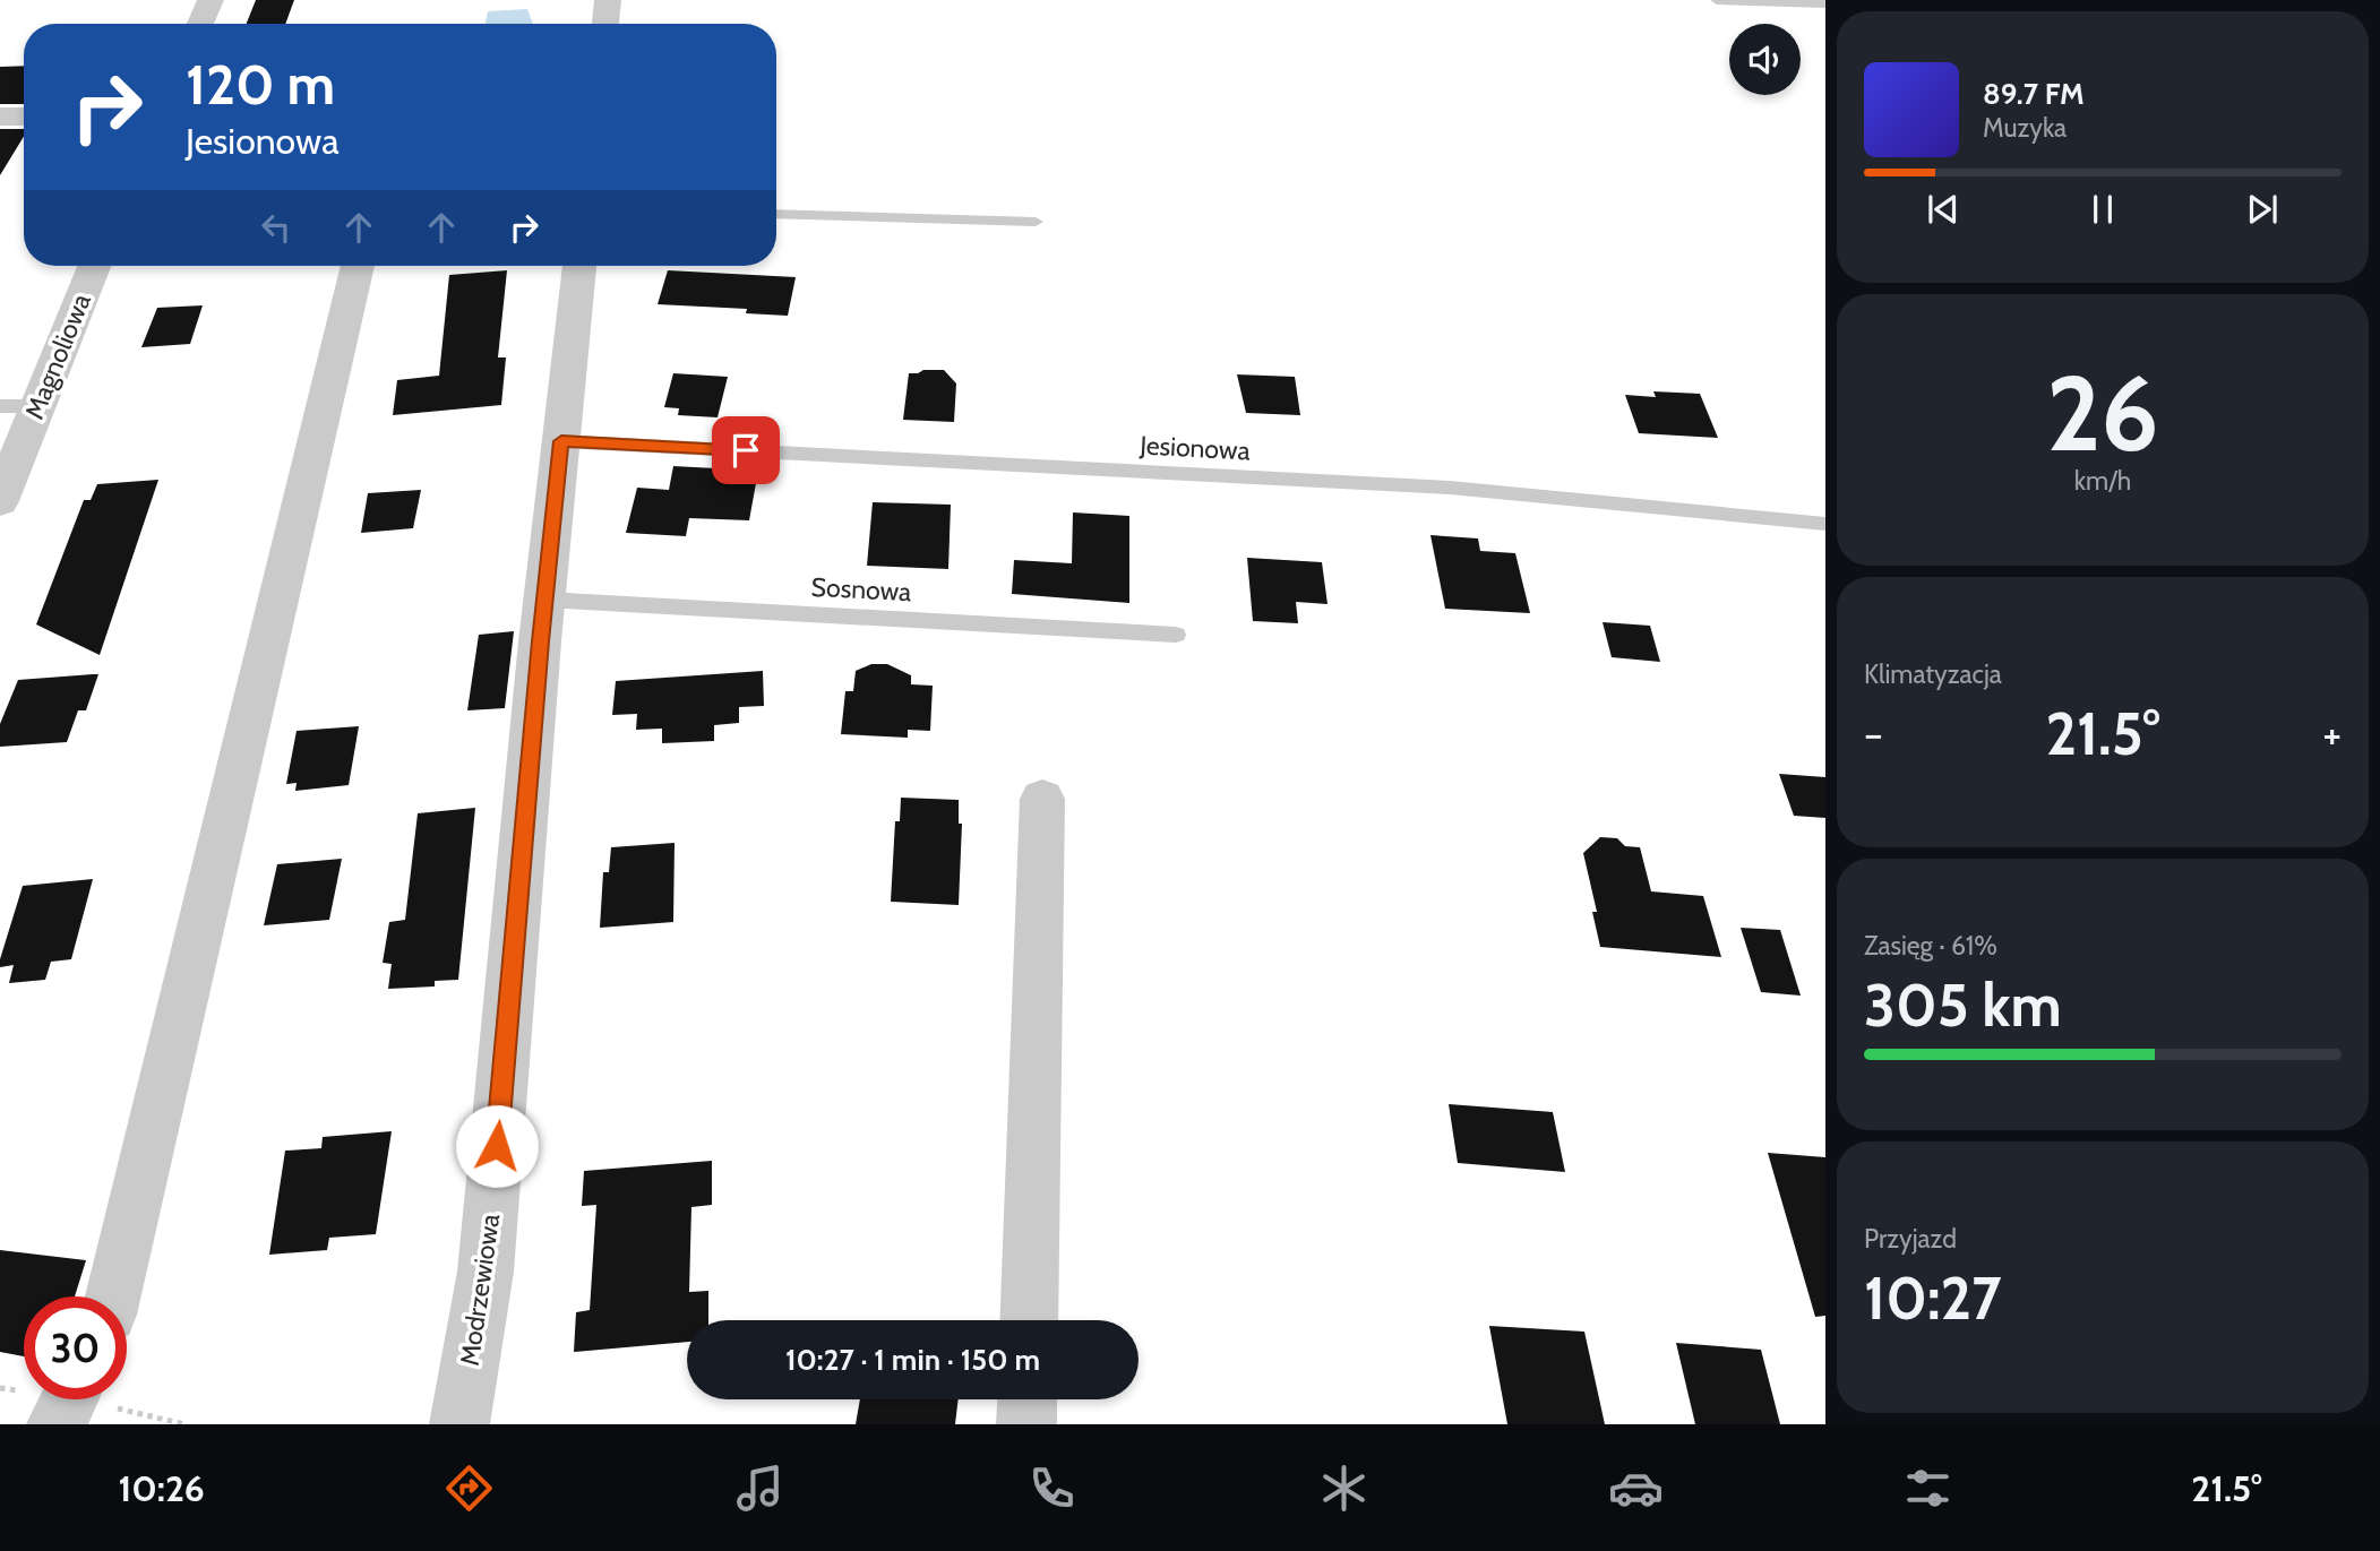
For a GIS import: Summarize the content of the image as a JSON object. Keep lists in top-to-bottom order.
{
  "streets": {
    "street": ["Magnoliowa", "Modrzewiowa"],
    "lane": ["Jesionowa", "Sosnowa"]
  },
  "crossings": [
    ["Jesionowa", "Modrzewiowa"],
    ["Sosnowa", "Modrzewiowa"]
  ],
  "page": {
    "turn": ["120 m", "Jesionowa"],
    "song": ["89.7 FM", "Muzyka"],
    "tile": [
      ["26", "km/h"],
      "Klimatyzacja",
      ["Zasięg · 61%", "305 km"],
      ["Przyjazd", "10:27"]
    ],
    "heat": ["−", "21.5°", "+"],
    "limit": "30",
    "trip": "10:27 · 1 min · 150 m",
    "tabs": ["10:26", "21.5°"]
  }
}
